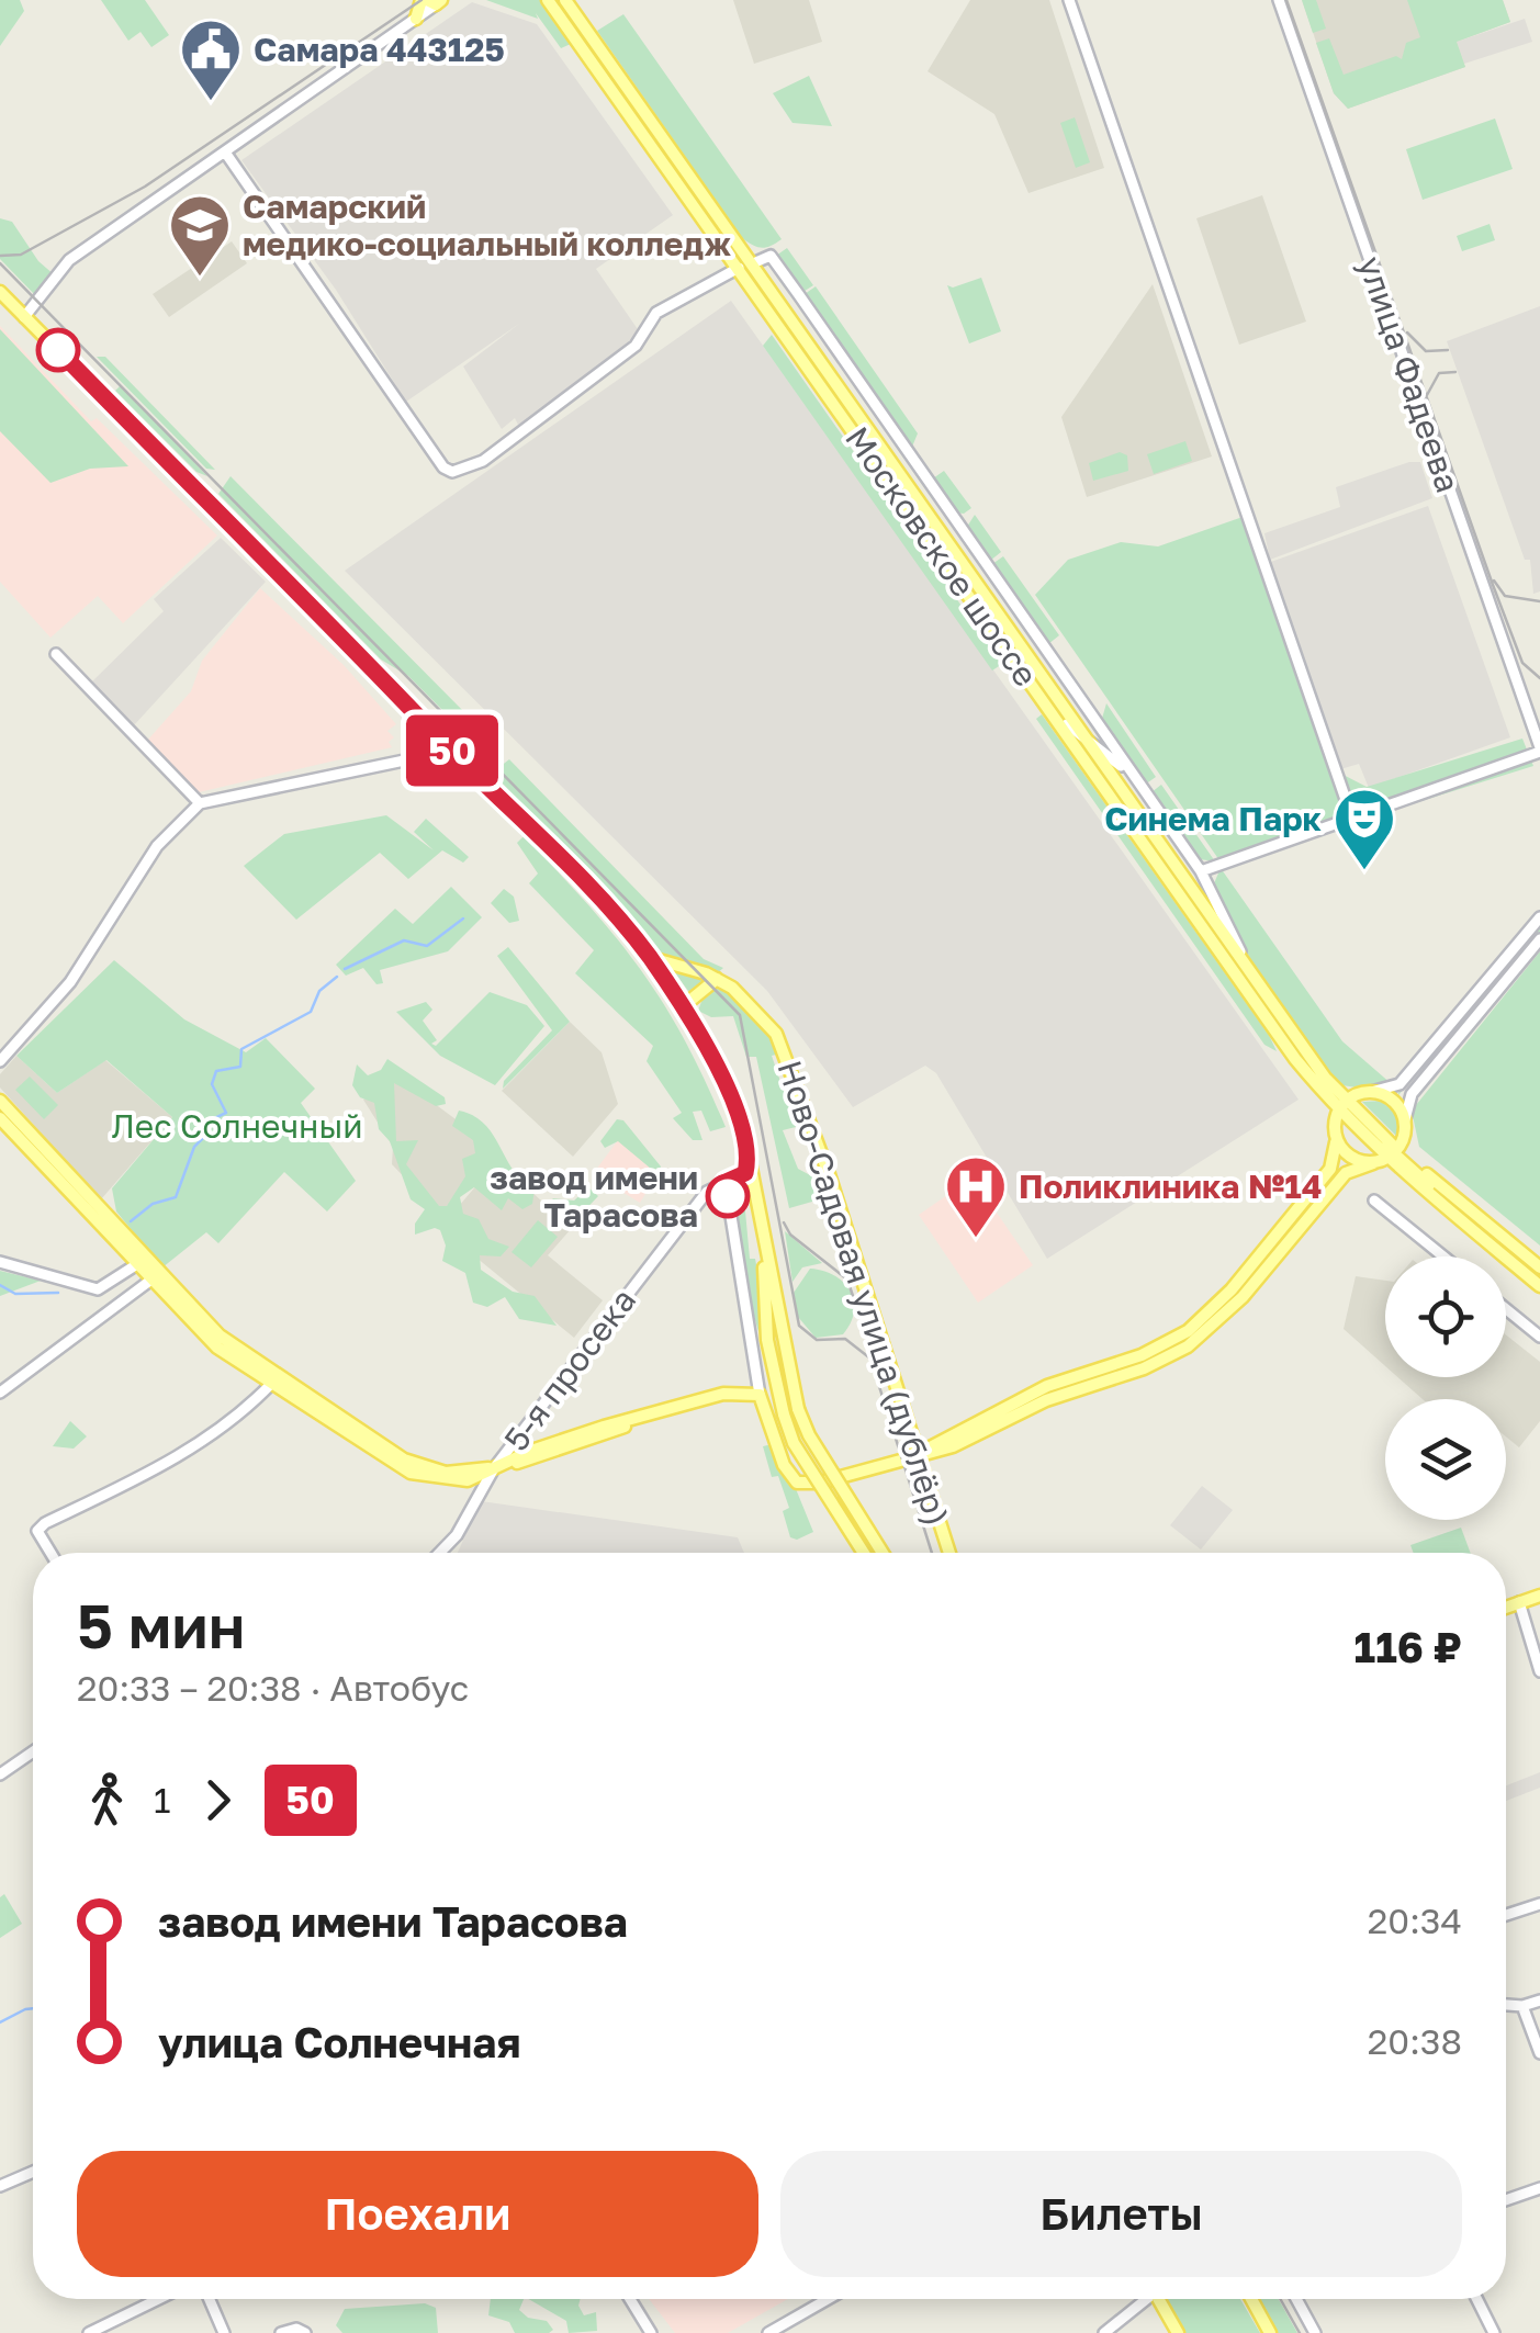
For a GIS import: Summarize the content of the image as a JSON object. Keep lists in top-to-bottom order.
{
  "streets": {
    "main road": ["Московское шоссе", "Ново-Садовая улица (дублёр)"],
    "street": ["улица Фадеева", "5-я просека"]
  },
  "parks": ["Лес Солнечный"],
  "places": {
    "public building": ["Самара 443125"],
    "school or university": ["Самарский медико-социальный колледж"],
    "theatre": ["Синема Парк"],
    "other": ["завод имени Тарасова"],
    "hospital": ["Поликлиника №14"]
  },
  "lines": ["bus line 50"],
  "page": {
    "on_map": "50",
    "heading": ["5 мин", "20:33 – 20:38 · Автобус", "116 ₽"],
    "legs": ["1", "50"],
    "list": [
      {
        "name": "завод имени Тарасова",
        "value": "20:34"
      },
      {
        "name": "улица Солнечная",
        "value": "20:38"
      }
    ],
    "buttons": ["Поехали", "Билеты"]
  }
}
